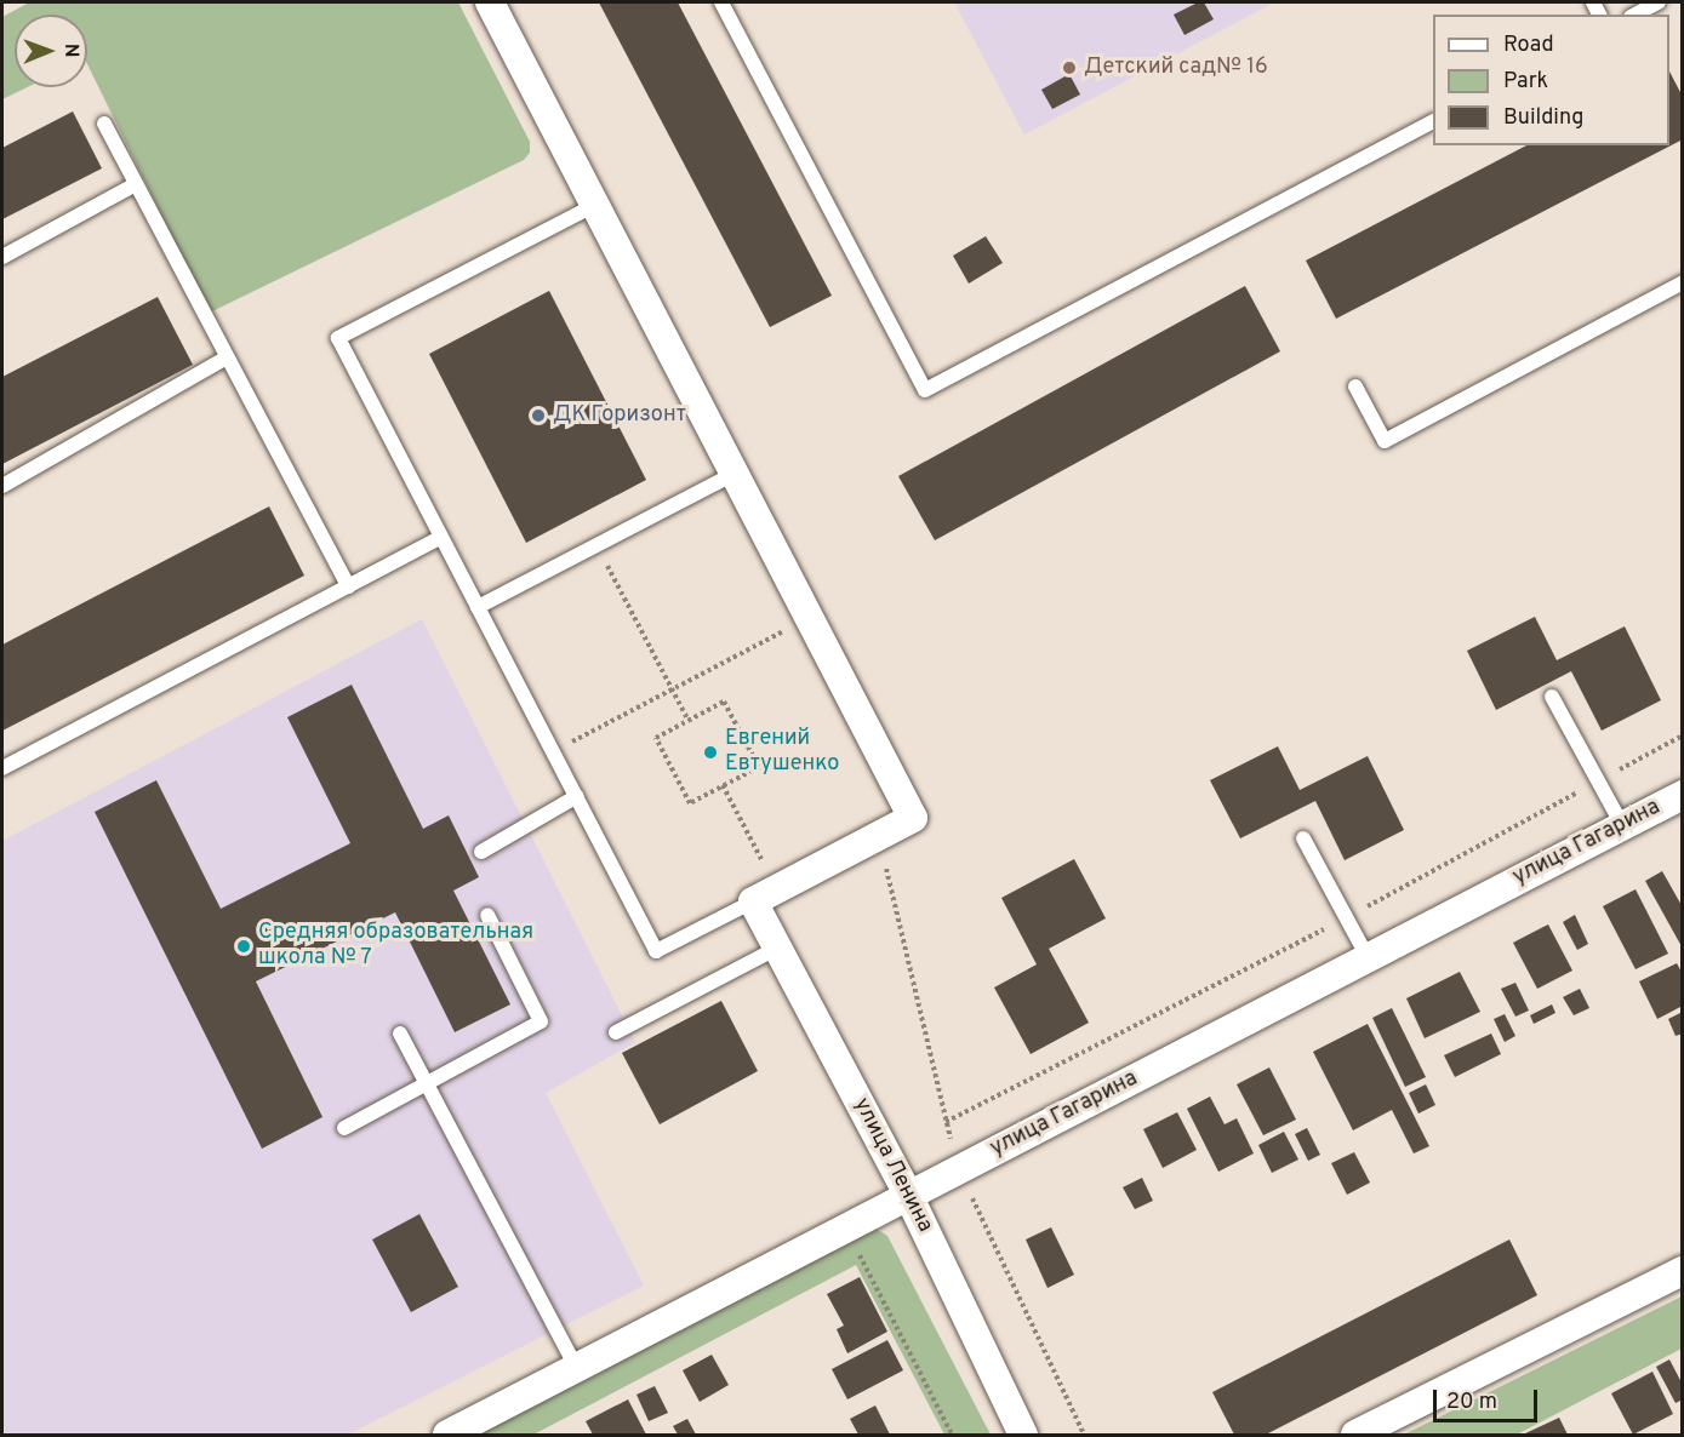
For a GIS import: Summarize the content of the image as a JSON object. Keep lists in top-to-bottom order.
{
  "streets": {
    "street": ["улица Гагарина", "улица Ленина"]
  },
  "crossings": [
    ["улица Гагарина", "улица Ленина"]
  ],
  "places": [
    "Детский сад№ 16",
    "ДК Горизонт",
    "Евгений Евтушенко",
    "Средняя образовательная школа № 7"
  ],
  "legend": ["Road", "Park", "Building"],
  "scale_bar": "20 m",
  "north": "right"
}
